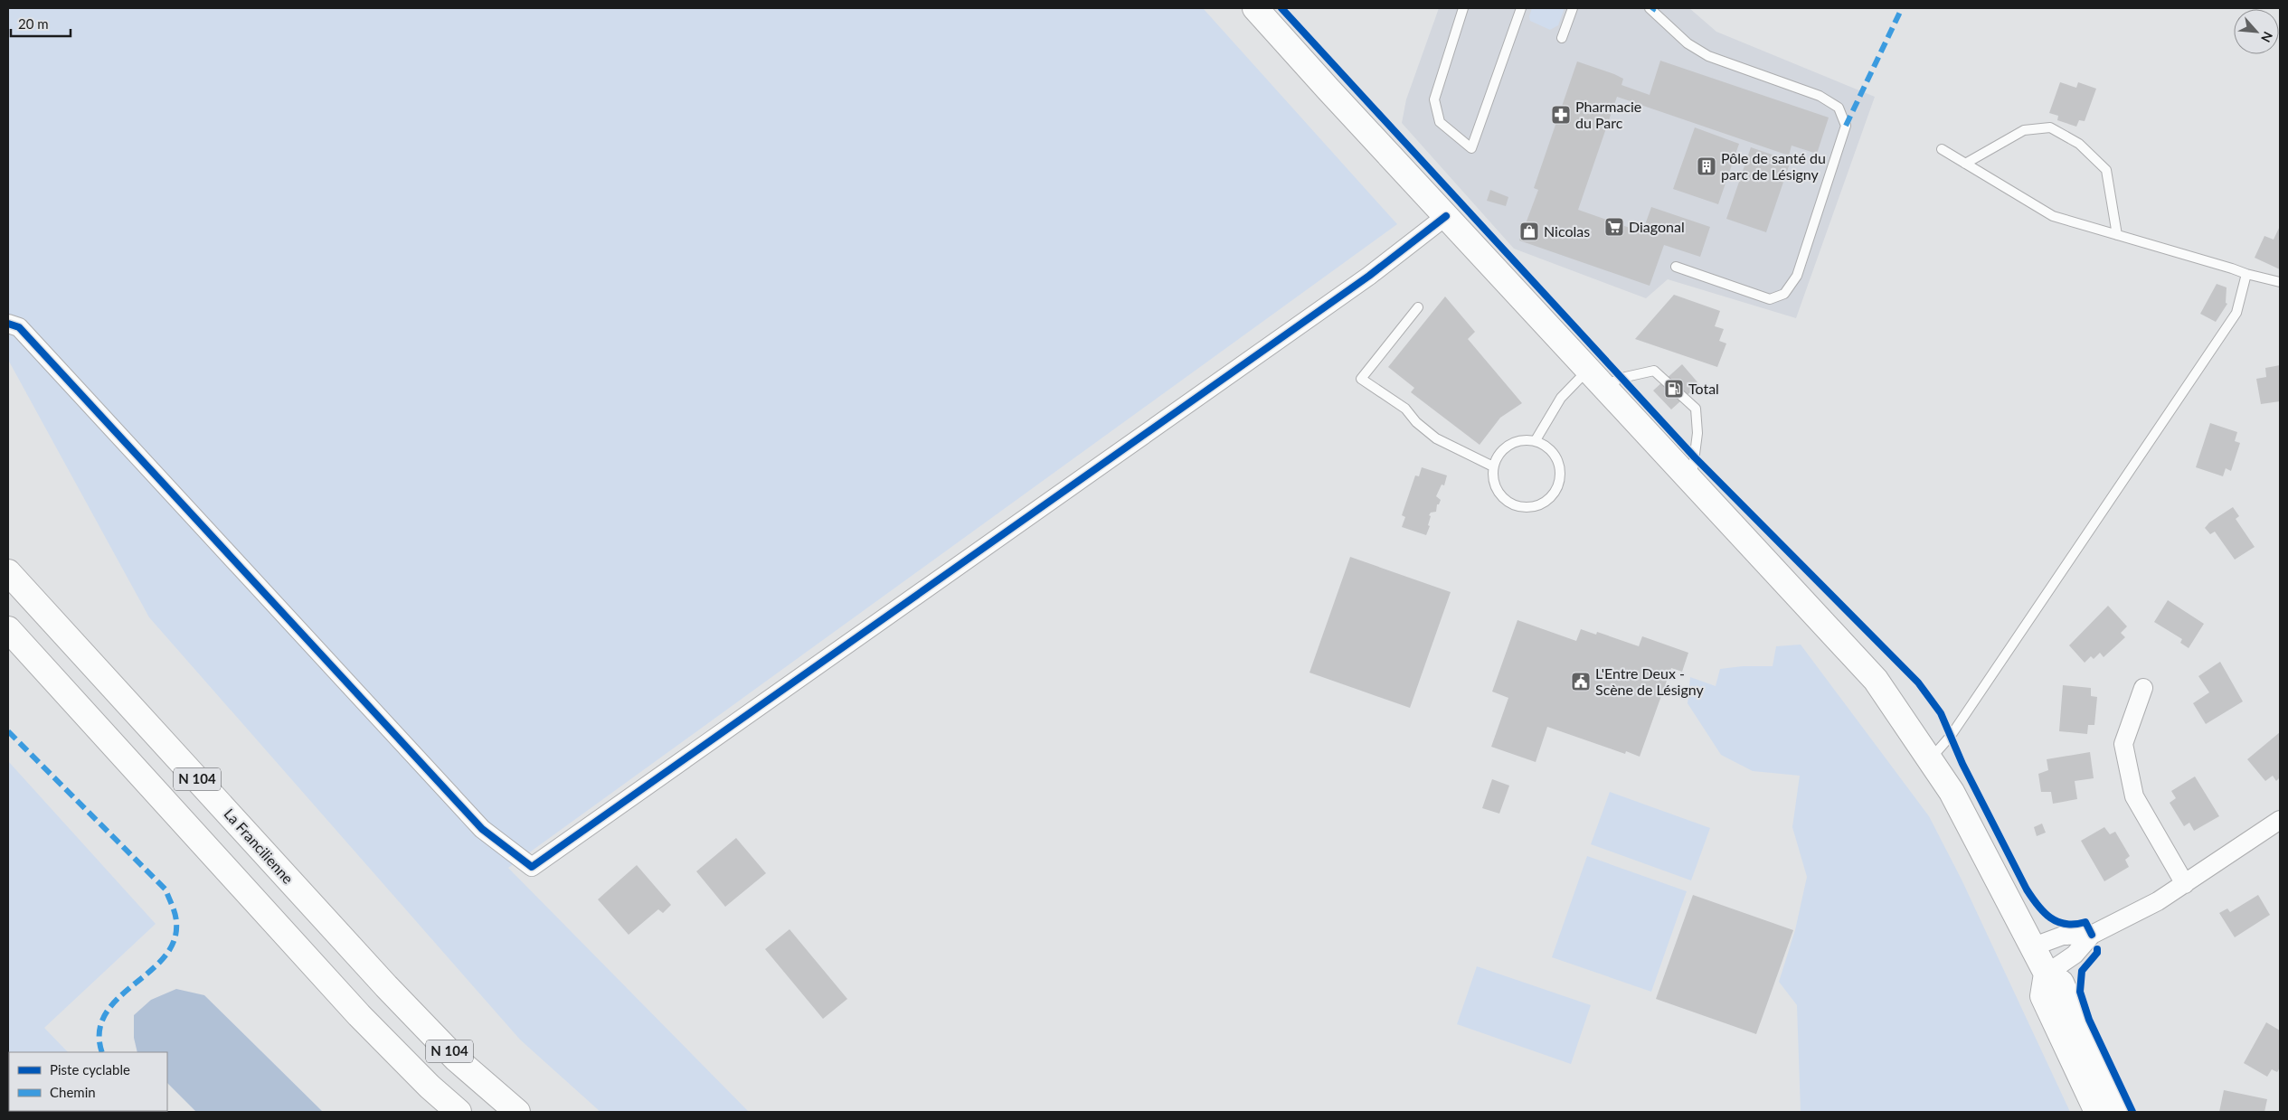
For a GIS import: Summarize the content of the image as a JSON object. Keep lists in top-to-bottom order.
{
  "streets": {
    "main road": ["N 104", "La Francilienne"]
  },
  "places": {
    "pharmacy": ["Pharmacie du Parc"],
    "building": ["Pôle de santé du parc de Lésigny"],
    "supermarket": ["Diagonal"],
    "shop": ["Nicolas"],
    "fuel station": ["Total"],
    "public building": ["L'Entre Deux - Scène de Lésigny"]
  },
  "legend": ["Piste cyclable", "Chemin"],
  "scale_bar": "20 m",
  "north": "bottom right"
}
